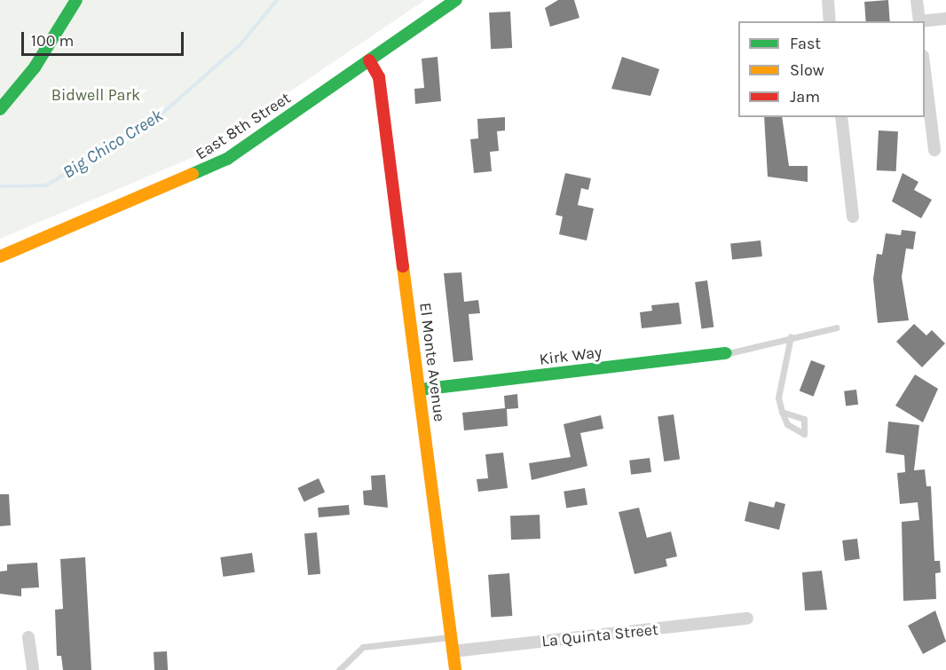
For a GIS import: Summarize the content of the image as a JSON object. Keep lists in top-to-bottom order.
{
  "streets": {
    "street": [
      "East 8th Street",
      "Kirk Way",
      "El Monte Avenue",
      "La Quinta Street"
    ]
  },
  "crossings": [
    ["East 8th Street", "El Monte Avenue"],
    ["Kirk Way", "El Monte Avenue"],
    ["El Monte Avenue", "La Quinta Street"]
  ],
  "water": ["Big Chico Creek"],
  "parks": ["Bidwell Park"],
  "legend": ["Fast", "Slow", "Jam"],
  "scale_bar": "100 m"
}
